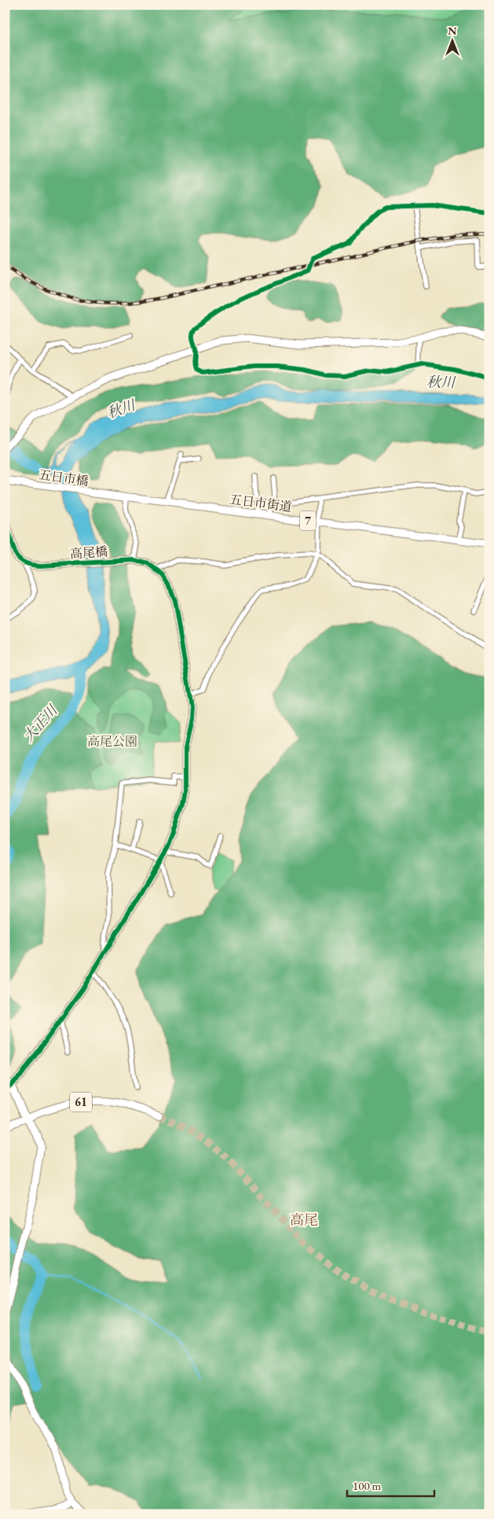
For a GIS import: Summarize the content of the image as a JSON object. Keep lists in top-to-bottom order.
{
  "streets": {
    "street": [
      "五日市橋",
      "五日市街道",
      "7",
      "高尾橋",
      "61"
    ]
  },
  "crossings": [
    ["五日市橋", "五日市街道"]
  ],
  "districts": ["高尾"],
  "water": ["秋川", "大正川"],
  "parks": ["高尾公園"],
  "scale_bar": "100 m",
  "north": "top"
}
